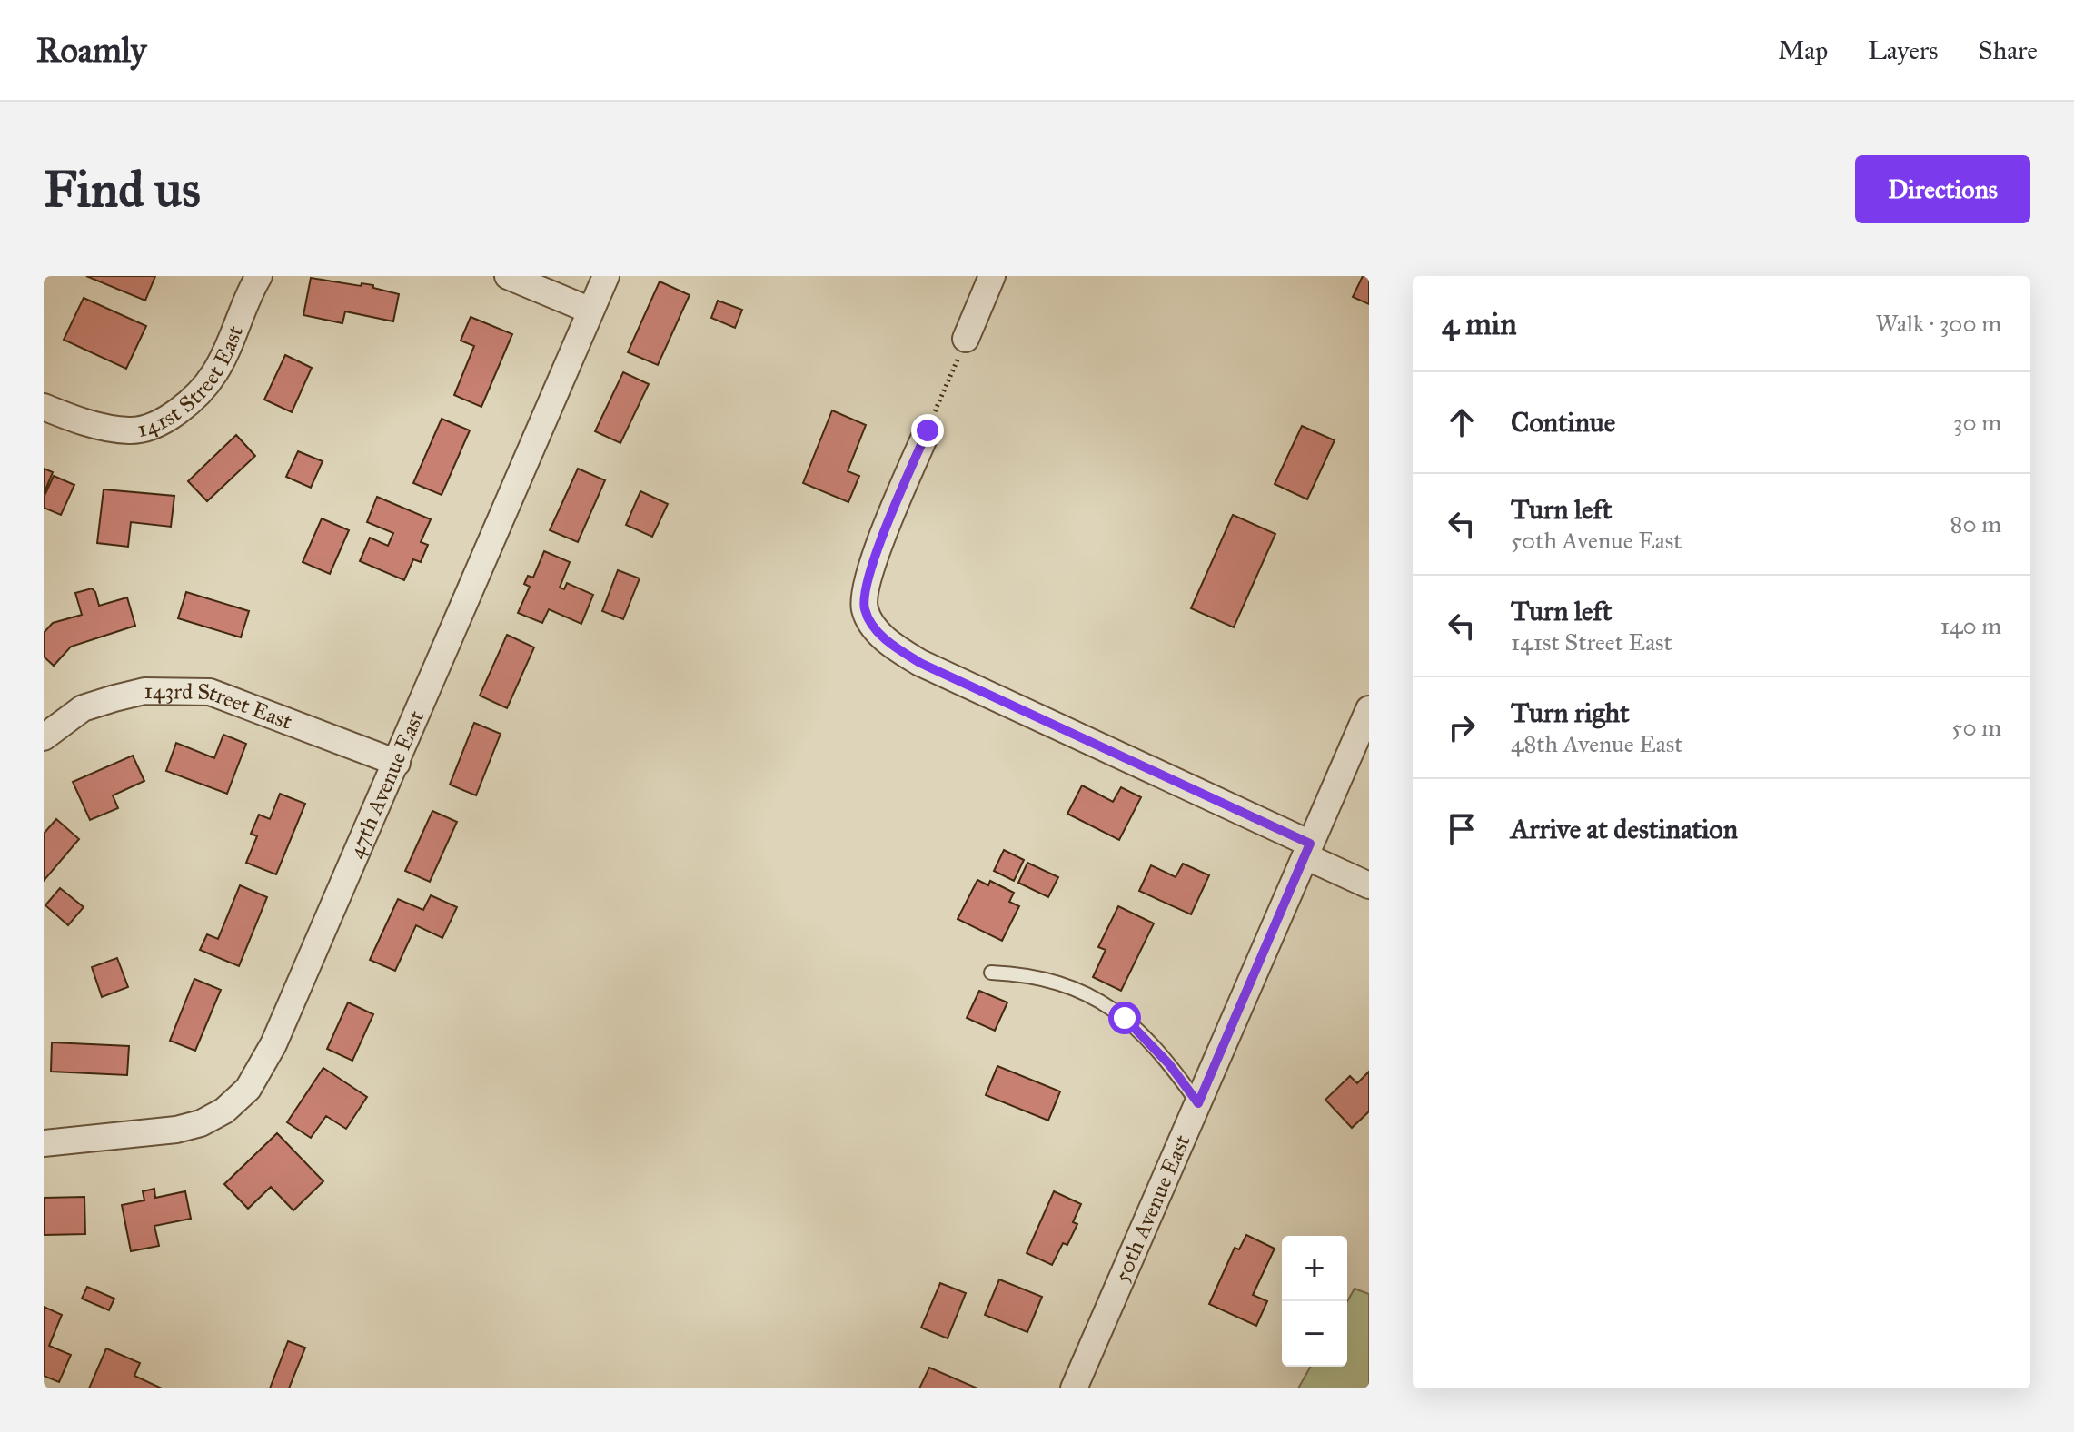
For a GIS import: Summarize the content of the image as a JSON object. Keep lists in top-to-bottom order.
{
  "streets": {
    "street": [
      "141st Street East",
      "143rd Street East",
      "47th Avenue East",
      "50th Avenue East"
    ]
  },
  "crossings": [
    ["143rd Street East", "47th Avenue East"]
  ],
  "page": {
    "header": "Roamly",
    "nav": ["Map", "Layers", "Share"],
    "buttons": "Directions",
    "title": "Find us",
    "heading": ["4 min", "Walk · 300 m"],
    "list": [
      ["Continue", "30 m"],
      ["Turn left", "50th Avenue East", "80 m"],
      ["Turn left", "141st Street East", "140 m"],
      ["Turn right", "48th Avenue East", "50 m"],
      "Arrive at destination"
    ],
    "map_buttons": ["+", "−"]
  }
}
